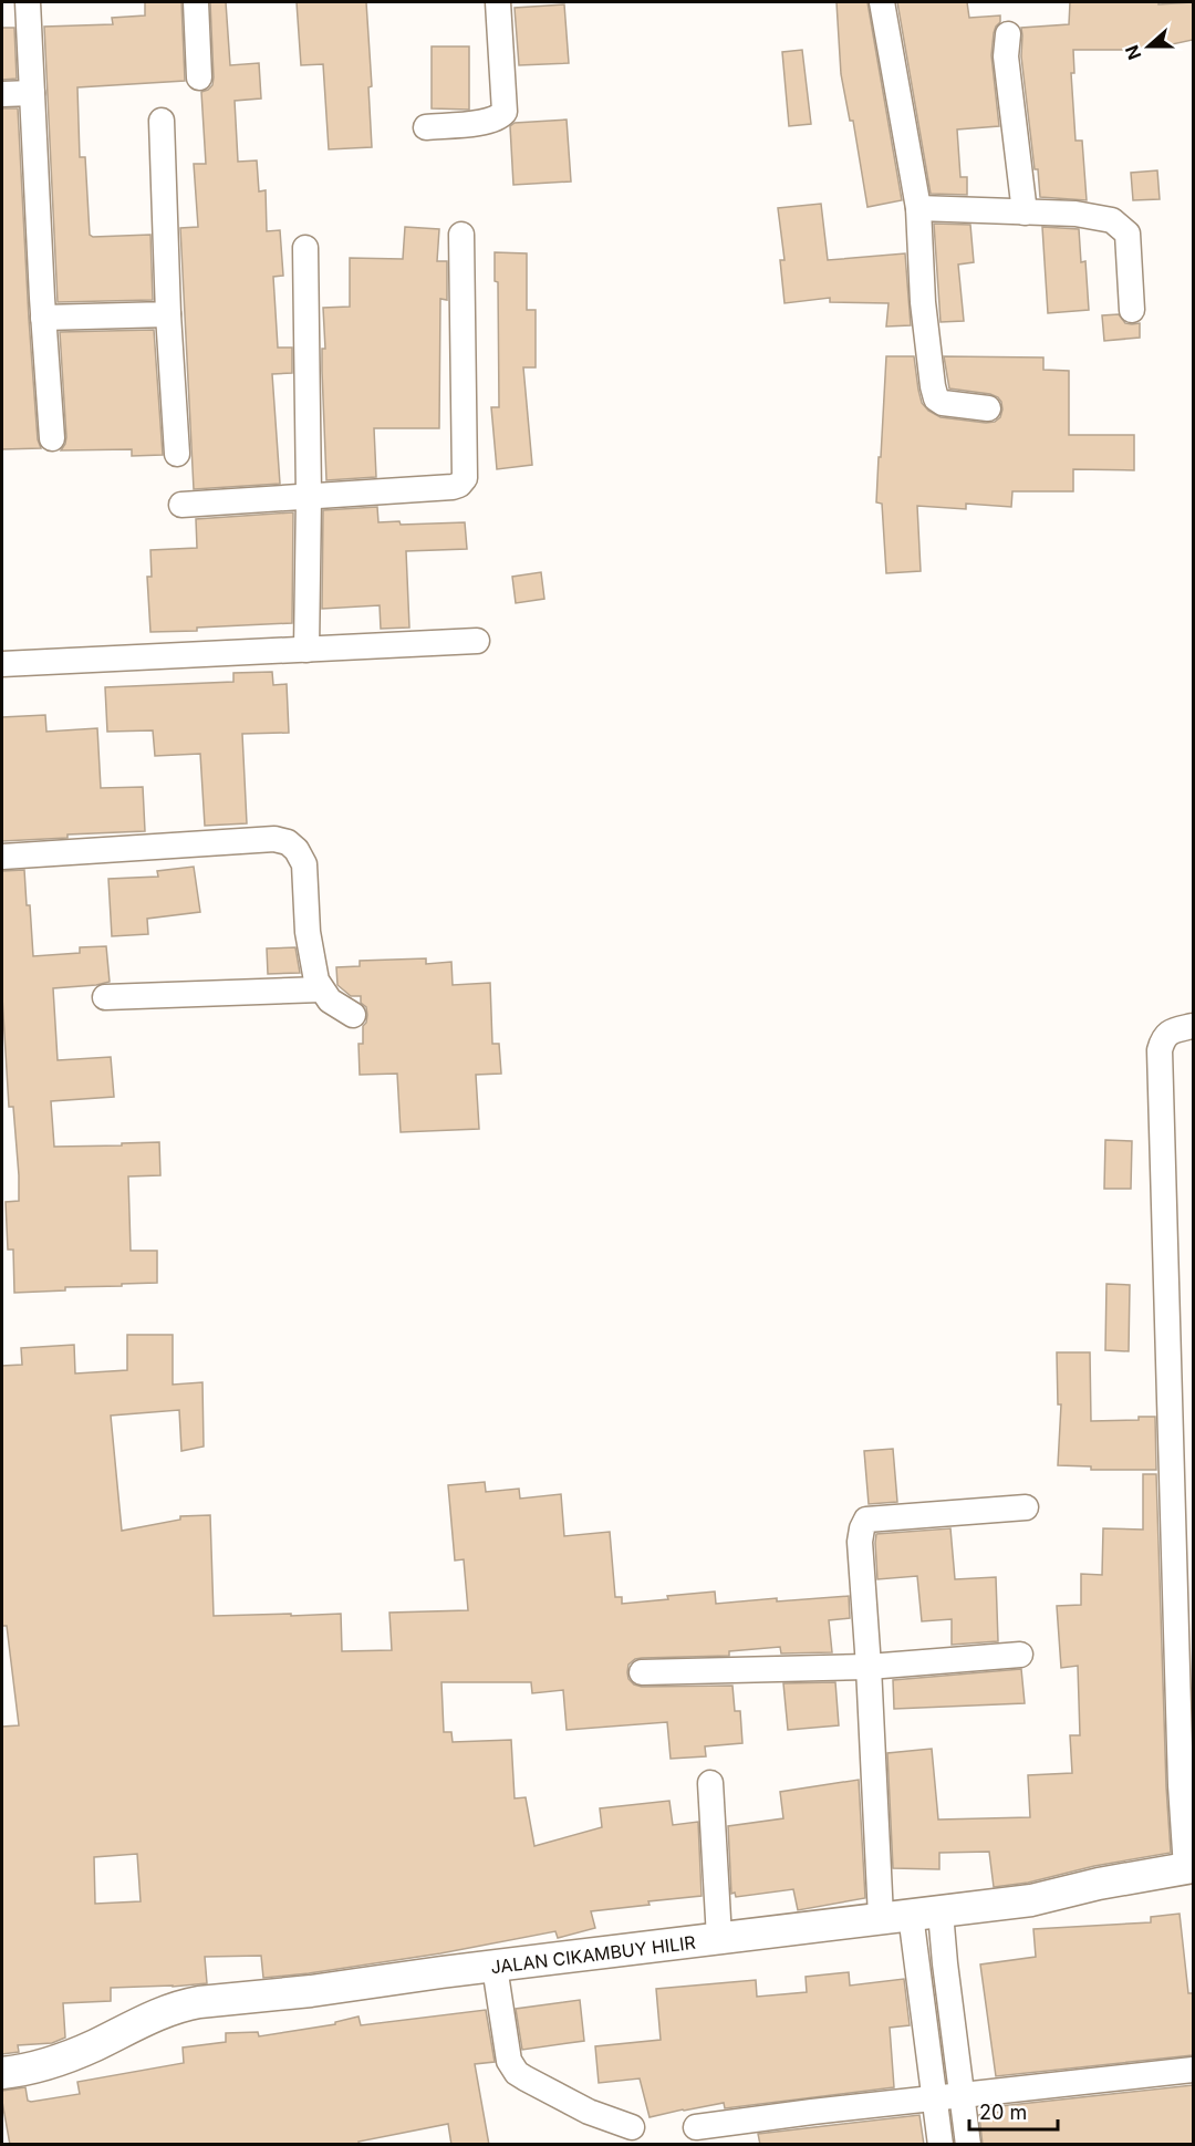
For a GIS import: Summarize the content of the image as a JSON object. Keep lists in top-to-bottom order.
{
  "streets": {
    "street": ["JALAN CIKAMBUY HILIR"]
  },
  "scale_bar": "20 m",
  "north": "left"
}
